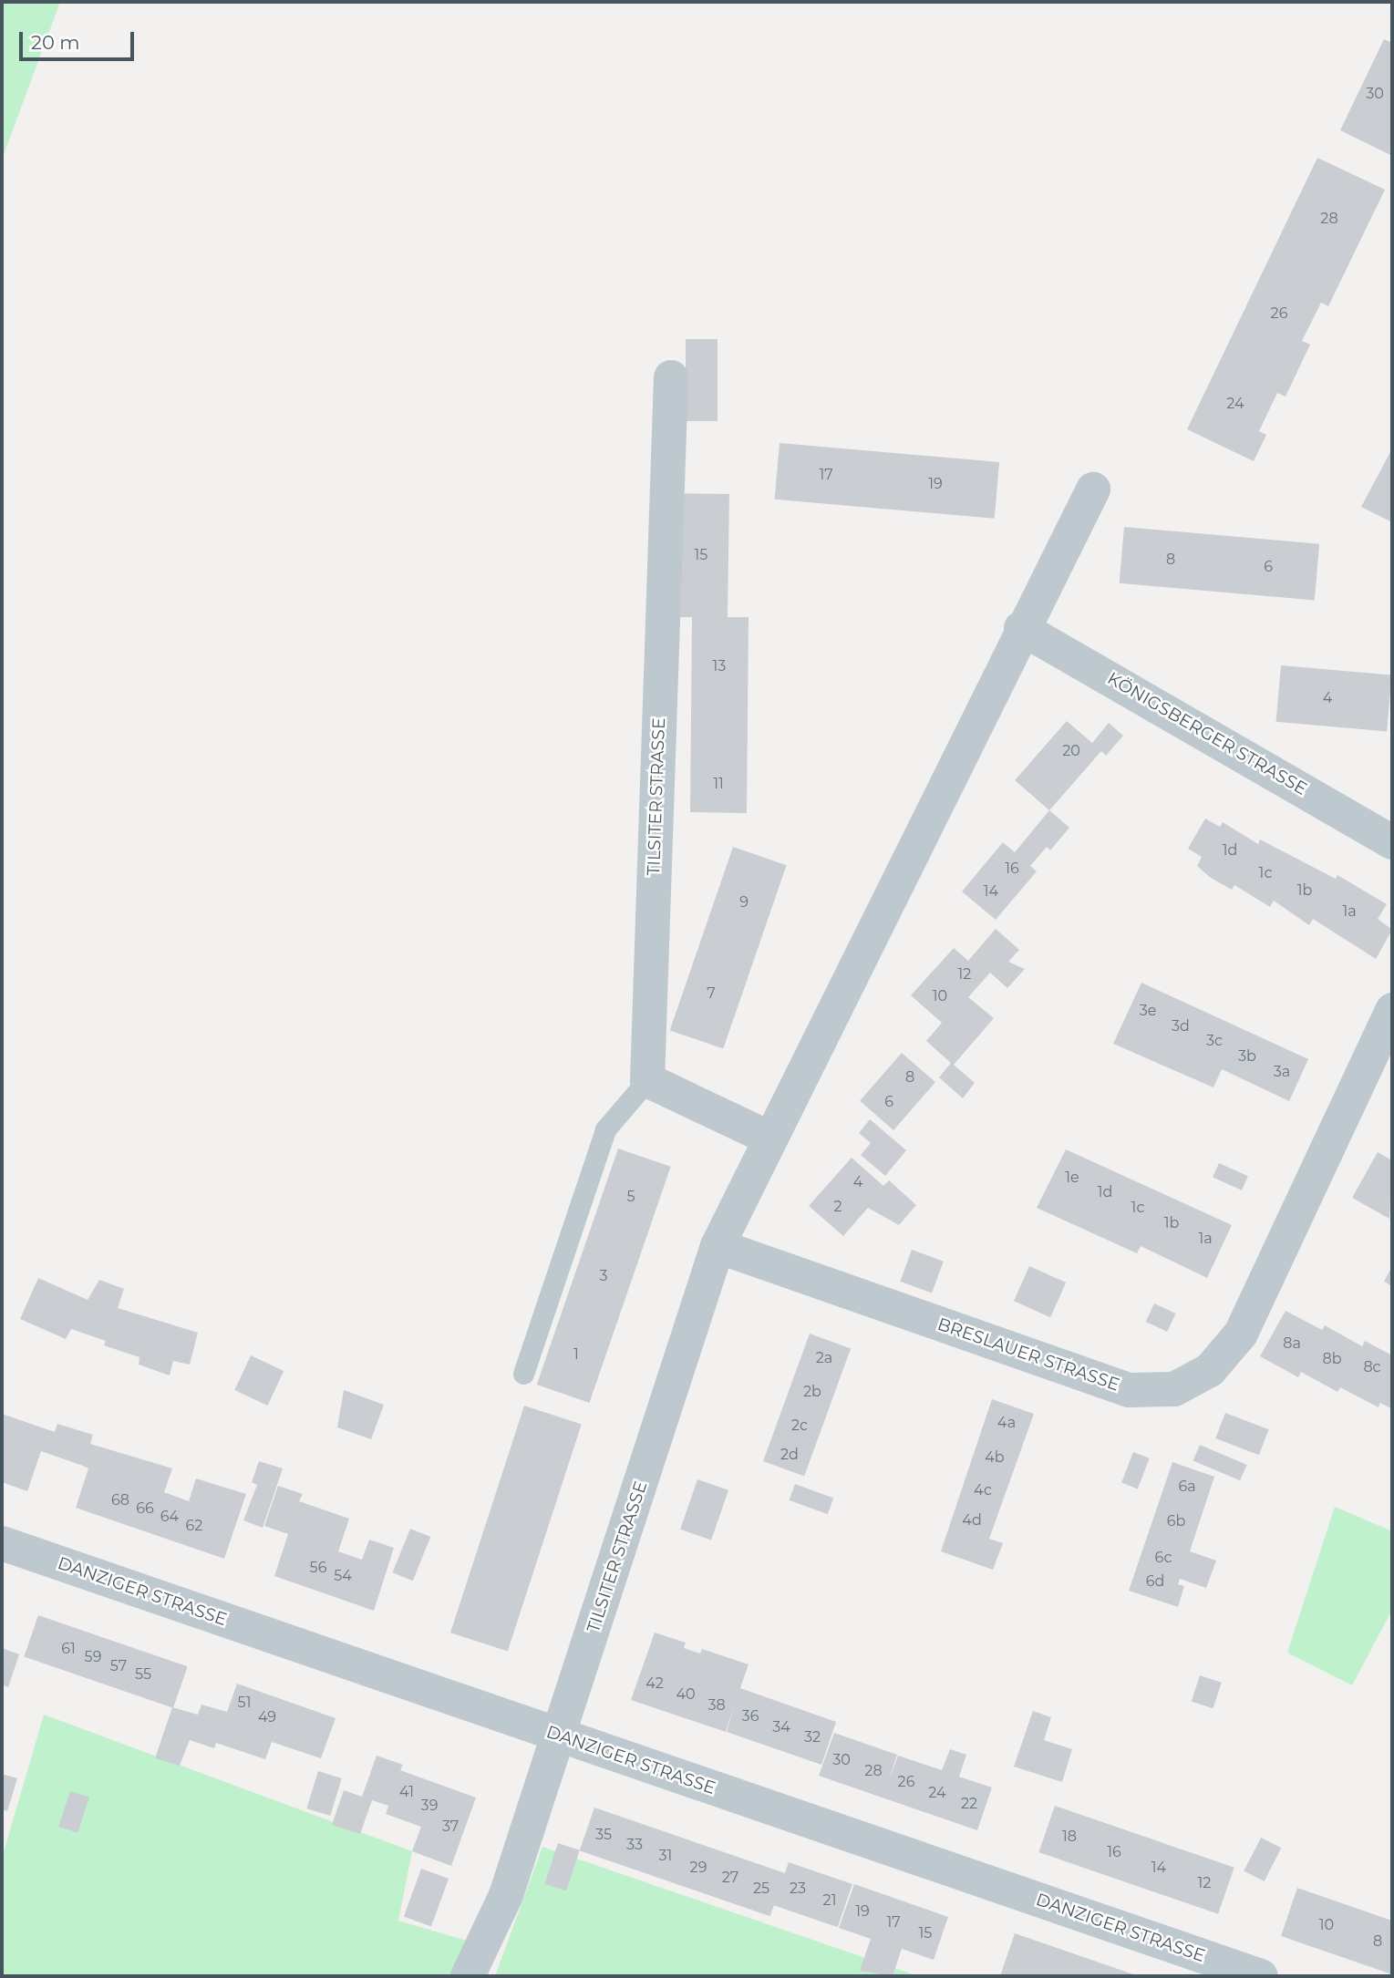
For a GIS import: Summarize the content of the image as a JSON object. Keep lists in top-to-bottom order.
{
  "streets": {
    "street": [
      "KÖNIGSBERGER STRASSE",
      "TILSITER STRASSE",
      "BRESLAUER STRASSE",
      "DANZIGER STRASSE"
    ]
  },
  "crossings": [
    ["KÖNIGSBERGER STRASSE", "TILSITER STRASSE"],
    ["TILSITER STRASSE", "BRESLAUER STRASSE"],
    ["TILSITER STRASSE", "DANZIGER STRASSE"]
  ],
  "house_numbers": [
    "30",
    "28",
    "26",
    "24",
    "17",
    "19",
    "15",
    "8",
    "6",
    "13",
    "4",
    "20",
    "11",
    "1d",
    "16",
    "1c",
    "1b",
    "14",
    "9",
    "1a",
    "12",
    "7",
    "10",
    "3e",
    "3d",
    "3c",
    "3b",
    "3a",
    "8",
    "6",
    "1e",
    "4",
    "1d",
    "5",
    "2",
    "1c",
    "1b",
    "1a",
    "3",
    "8a",
    "1",
    "2a",
    "8b",
    "8c",
    "2b",
    "4a",
    "2c",
    "2d",
    "4b",
    "6a",
    "4c",
    "68",
    "66",
    "64",
    "4d",
    "6b",
    "62",
    "6c",
    "56",
    "54",
    "6d",
    "61",
    "59",
    "57",
    "55",
    "42",
    "40",
    "51",
    "38",
    "36",
    "49",
    "34",
    "32",
    "30",
    "28",
    "26",
    "41",
    "24",
    "22",
    "39",
    "37",
    "35",
    "18",
    "33",
    "16",
    "31",
    "29",
    "14",
    "27",
    "12",
    "25",
    "23",
    "21",
    "19",
    "17",
    "10",
    "15",
    "8"
  ],
  "scale_bar": "20 m"
}
